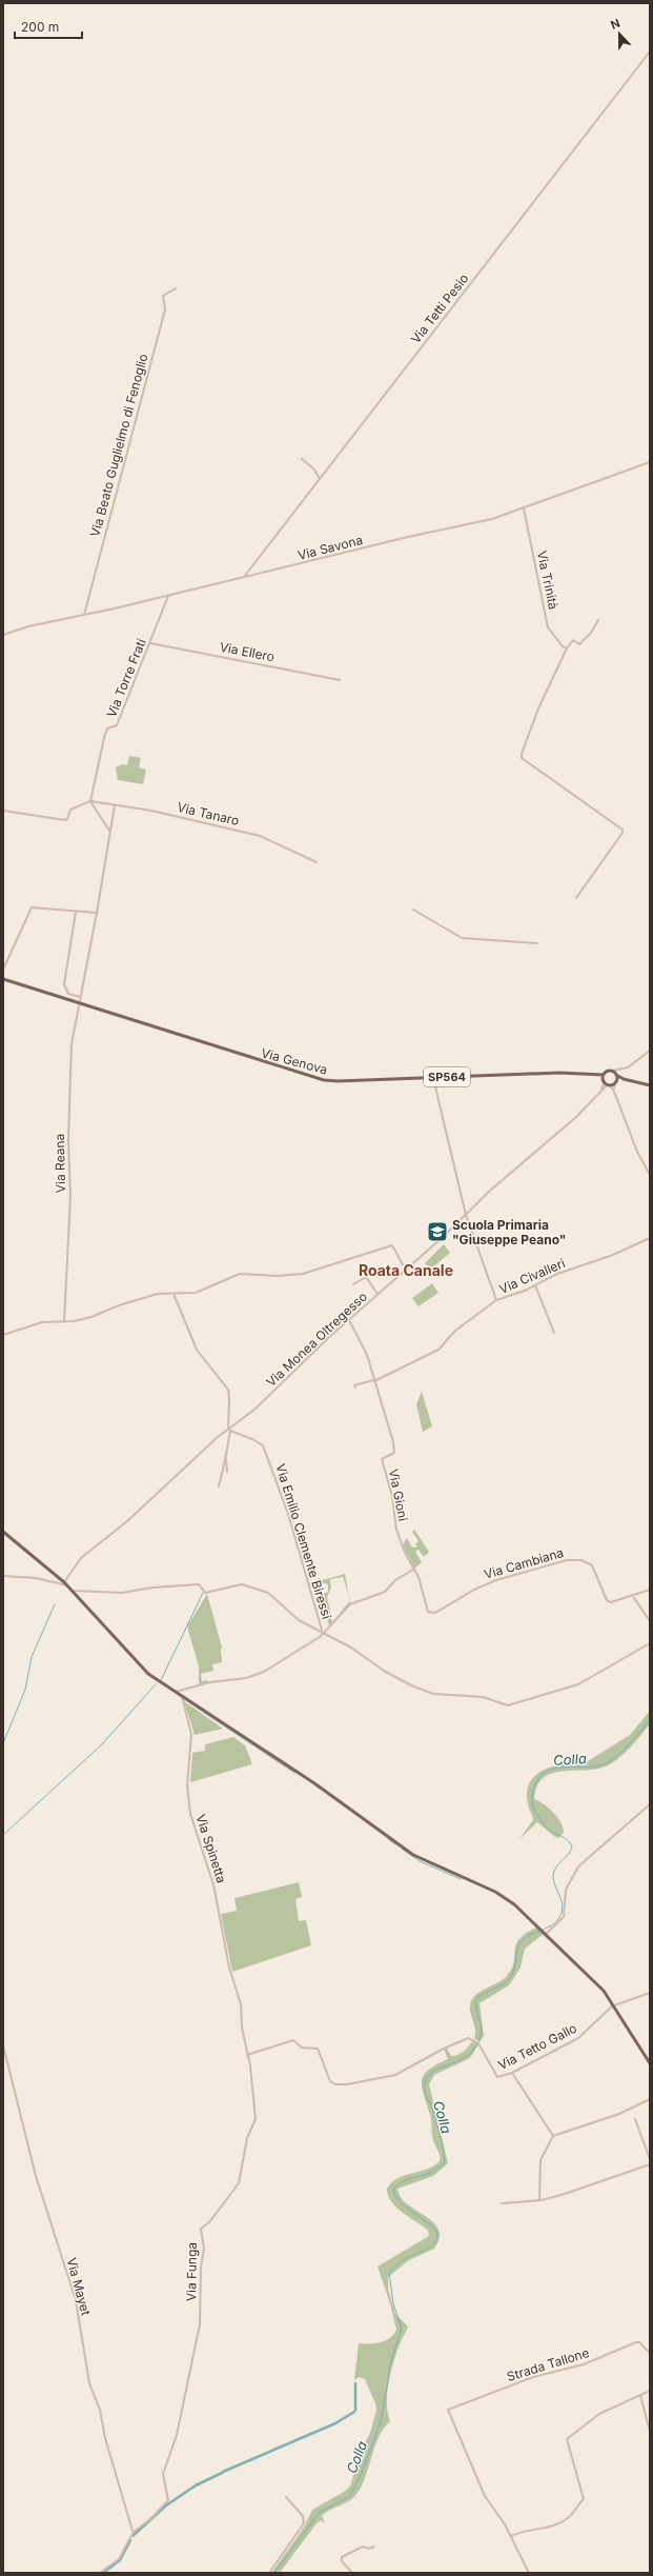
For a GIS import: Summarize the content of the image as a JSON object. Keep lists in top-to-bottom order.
{
  "streets": {
    "main road": ["Via Genova", "SP564"],
    "street": [
      "Via Tetti Pesio",
      "Via Beato Guglielmo di Fenoglio",
      "Via Savona",
      "Via Trinità",
      "Via Ellero",
      "Via Torre Frati",
      "Via Tanaro",
      "Via Reana",
      "Via Civalleri",
      "Via Monea Oltregesso",
      "Via Gioni",
      "Via Emilio Clemente Biressi",
      "Via Cambiana",
      "Via Spinetta",
      "Via Tetto Gallo",
      "Via Funga",
      "Via Mayet",
      "Strada Tallone"
    ]
  },
  "crossings": [
    ["Via Tetti Pesio", "Via Savona"],
    ["Via Beato Guglielmo di Fenoglio", "Via Savona"],
    ["Via Savona", "Via Trinità"],
    ["Via Savona", "Via Torre Frati"],
    ["Via Ellero", "Via Torre Frati"],
    ["Via Torre Frati", "Via Tanaro"],
    ["Via Genova", "SP564"],
    ["Via Genova", "Via Reana"],
    ["Via Genova", "Via Civalleri"],
    ["Via Genova", "Via Monea Oltregesso"],
    ["Via Civalleri", "Via Monea Oltregesso"],
    ["Via Monea Oltregesso", "Via Gioni"],
    ["Via Monea Oltregesso", "Via Emilio Clemente Biressi"],
    ["Via Gioni", "Via Cambiana"],
    ["Via Spinetta", "Via Funga"],
    ["Via Tetto Gallo", "Via Funga"],
    ["Via Funga", "Via Mayet"]
  ],
  "districts": ["Roata Canale"],
  "water": ["Colla"],
  "places": {
    "school or university": ["Scuola Primaria \"Giuseppe Peano\""]
  },
  "scale_bar": "200 m",
  "north": "top"
}
